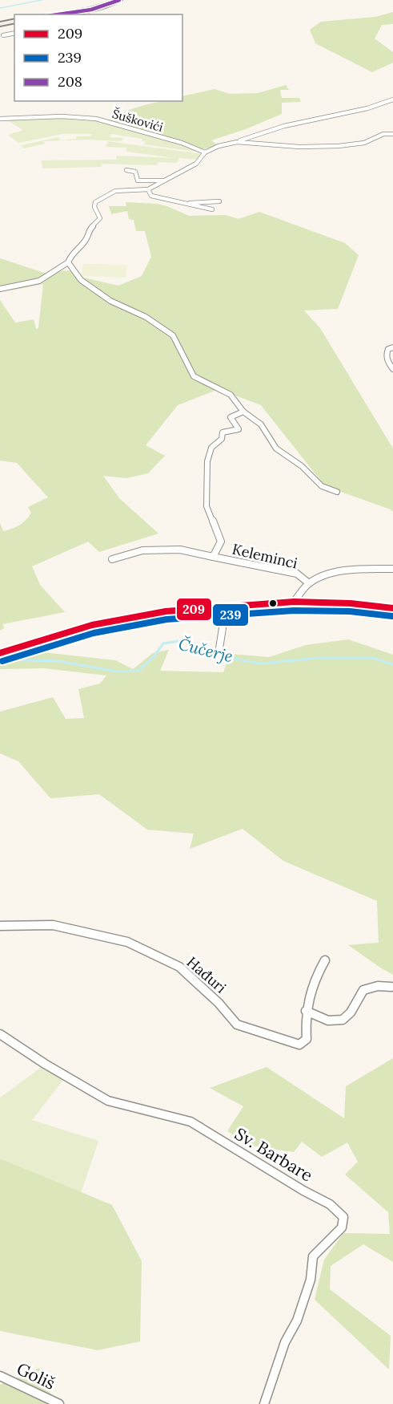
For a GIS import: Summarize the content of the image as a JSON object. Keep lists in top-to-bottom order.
{
  "streets": {
    "street": [
      "Šuškovići",
      "Keleminci",
      "Hađuri",
      "Sv. Barbare",
      "Goliš"
    ]
  },
  "water": ["Čučerje"],
  "lines": ["transit line 208", "transit line 209", "transit line 239"],
  "legend": ["209", "239", "208"]
}
